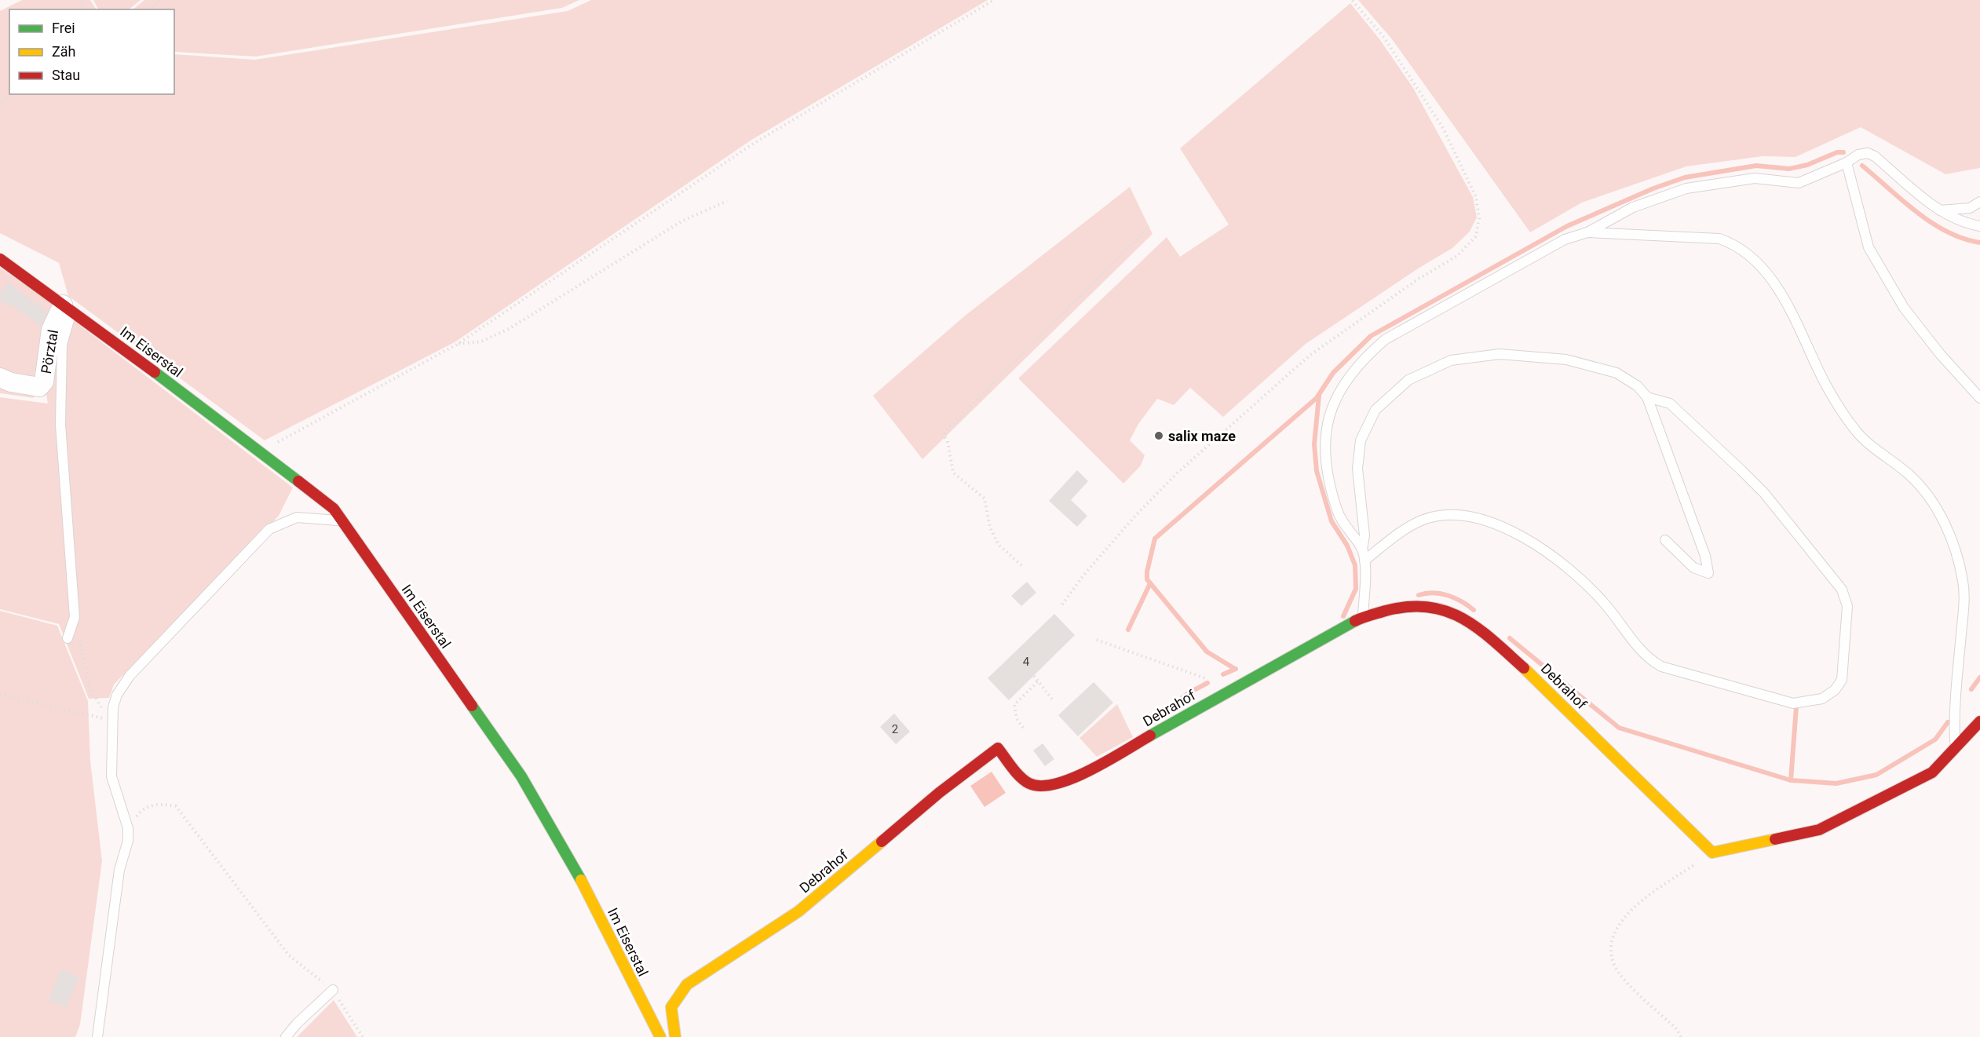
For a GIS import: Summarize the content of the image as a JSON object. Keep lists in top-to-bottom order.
{
  "streets": {
    "street": ["Pörztal", "Im Eiserstal", "Debrahof"]
  },
  "crossings": [
    ["Pörztal", "Im Eiserstal"]
  ],
  "places": ["salix maze"],
  "house_numbers": ["4", "2"],
  "legend": ["Frei", "Zäh", "Stau"]
}
